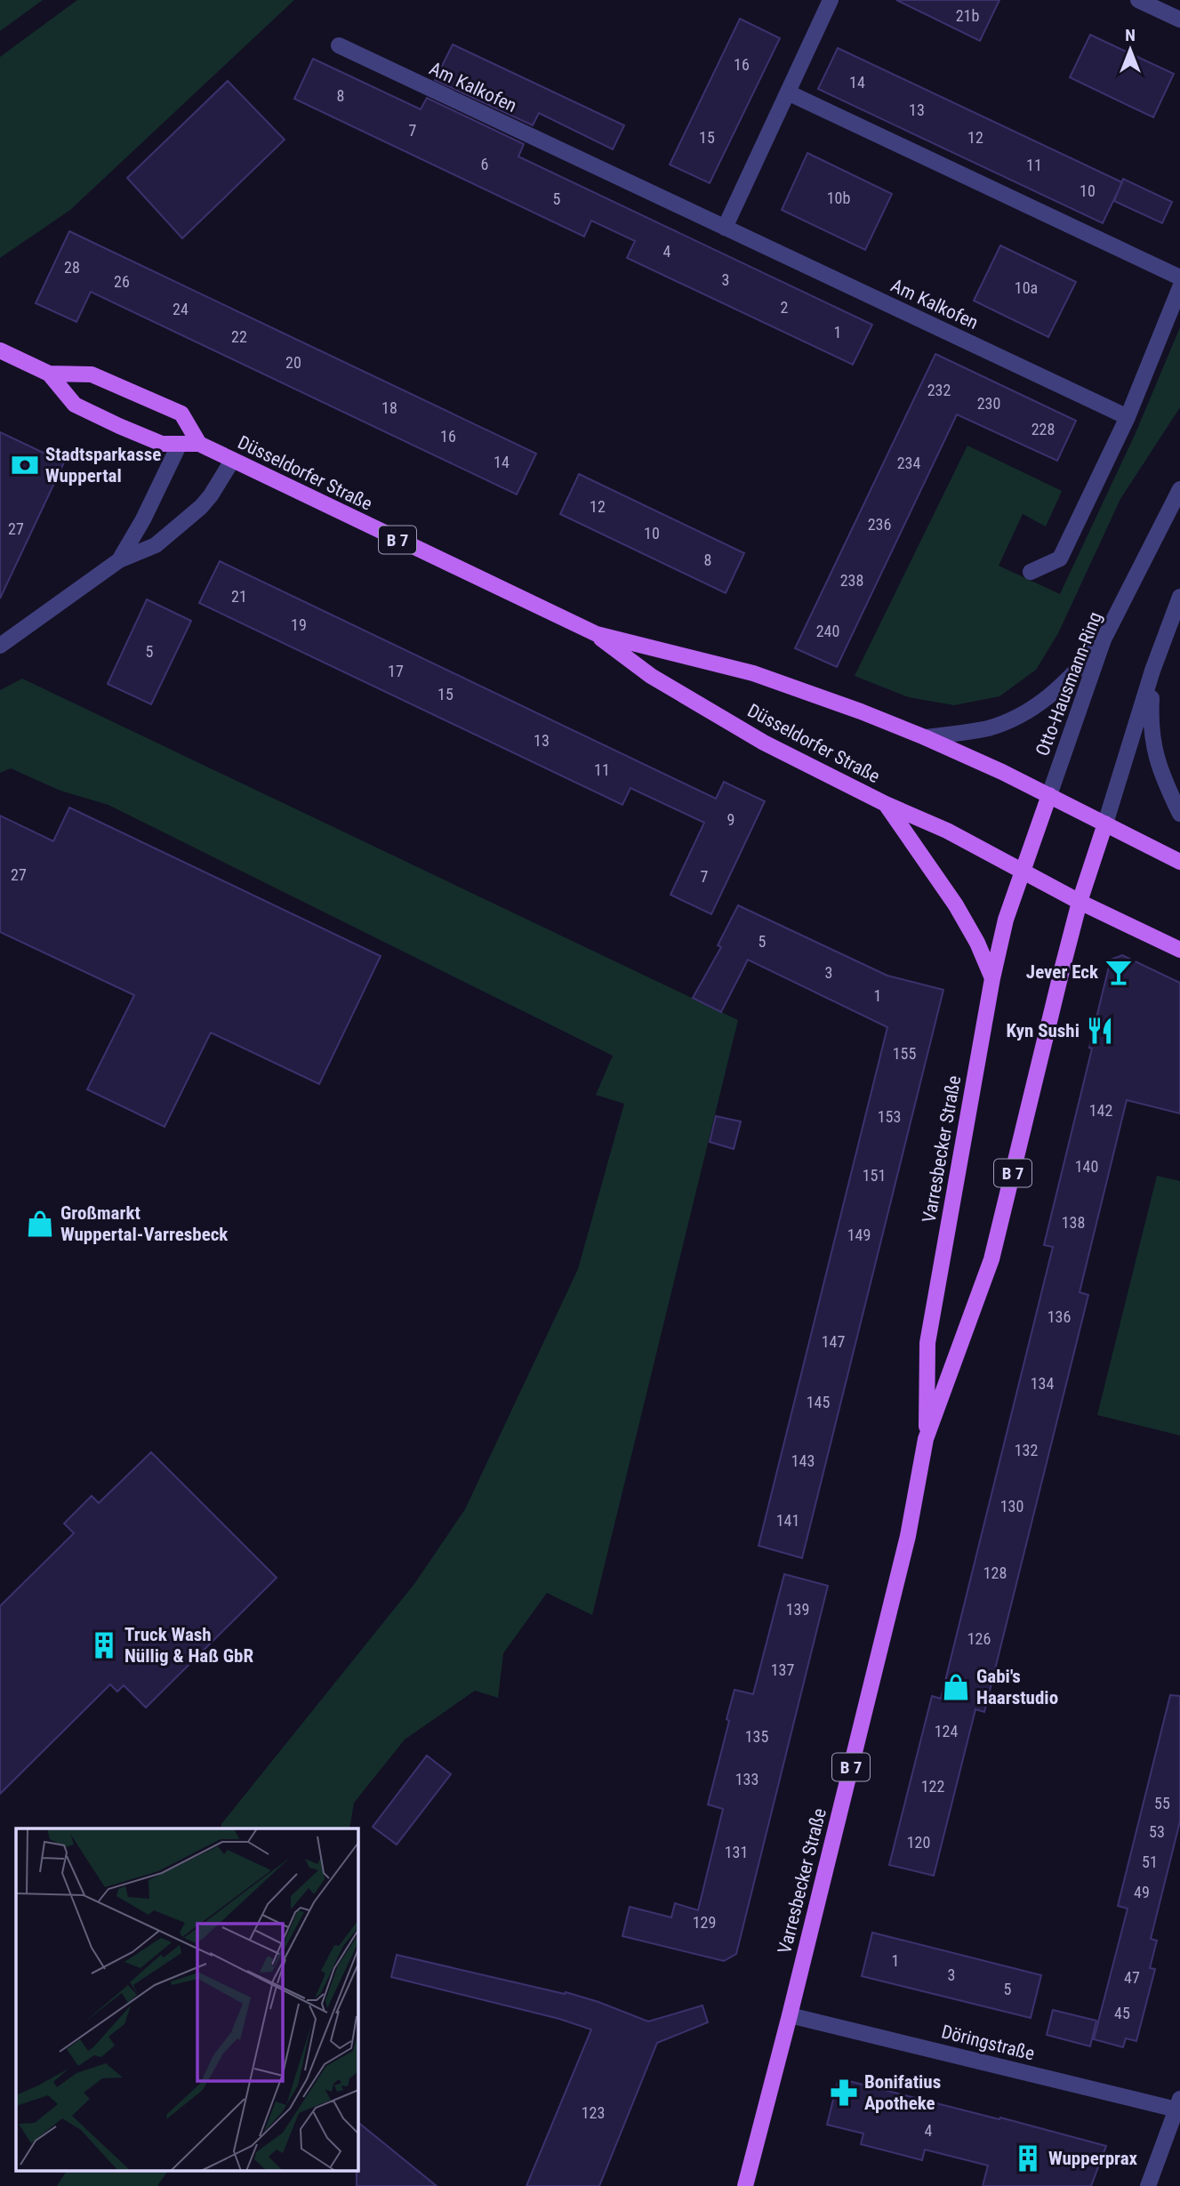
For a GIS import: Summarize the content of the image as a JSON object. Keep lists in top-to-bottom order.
{
  "streets": {
    "main road": ["Düsseldorfer Straße", "B 7", "Varresbecker Straße"],
    "street": ["Am Kalkofen", "Otto-Hausmann-Ring", "Döringstraße"]
  },
  "crossings": [
    ["Düsseldorfer Straße", "B 7"],
    ["Düsseldorfer Straße", "Otto-Hausmann-Ring"],
    ["Düsseldorfer Straße", "Varresbecker Straße"],
    ["B 7", "Otto-Hausmann-Ring"],
    ["B 7", "Varresbecker Straße"],
    ["Varresbecker Straße", "Döringstraße"]
  ],
  "places": {
    "bank": ["Stadtsparkasse Wuppertal"],
    "bar": ["Jever Eck"],
    "restaurant": ["Kyn Sushi"],
    "shop": ["Großmarkt Wuppertal-Varresbeck", "Gabi's Haarstudio"],
    "building": ["Truck Wash Nüllig & Haß GbR", "Wupperprax"],
    "pharmacy": ["Bonifatius Apotheke"]
  },
  "house_numbers": [
    "21b",
    "16",
    "14",
    "8",
    "13",
    "7",
    "15",
    "12",
    "6",
    "11",
    "10",
    "10b",
    "5",
    "4",
    "28",
    "3",
    "26",
    "10a",
    "2",
    "24",
    "1",
    "22",
    "20",
    "232",
    "230",
    "18",
    "228",
    "16",
    "14",
    "234",
    "12",
    "236",
    "27",
    "10",
    "8",
    "238",
    "21",
    "19",
    "240",
    "5",
    "17",
    "15",
    "13",
    "11",
    "9",
    "27",
    "7",
    "5",
    "3",
    "1",
    "155",
    "142",
    "153",
    "140",
    "151",
    "138",
    "149",
    "136",
    "147",
    "134",
    "145",
    "132",
    "143",
    "130",
    "141",
    "128",
    "139",
    "126",
    "137",
    "124",
    "135",
    "133",
    "122",
    "55",
    "53",
    "120",
    "131",
    "51",
    "49",
    "129",
    "1",
    "3",
    "47",
    "5",
    "45",
    "123",
    "4"
  ],
  "north": "top"
}
